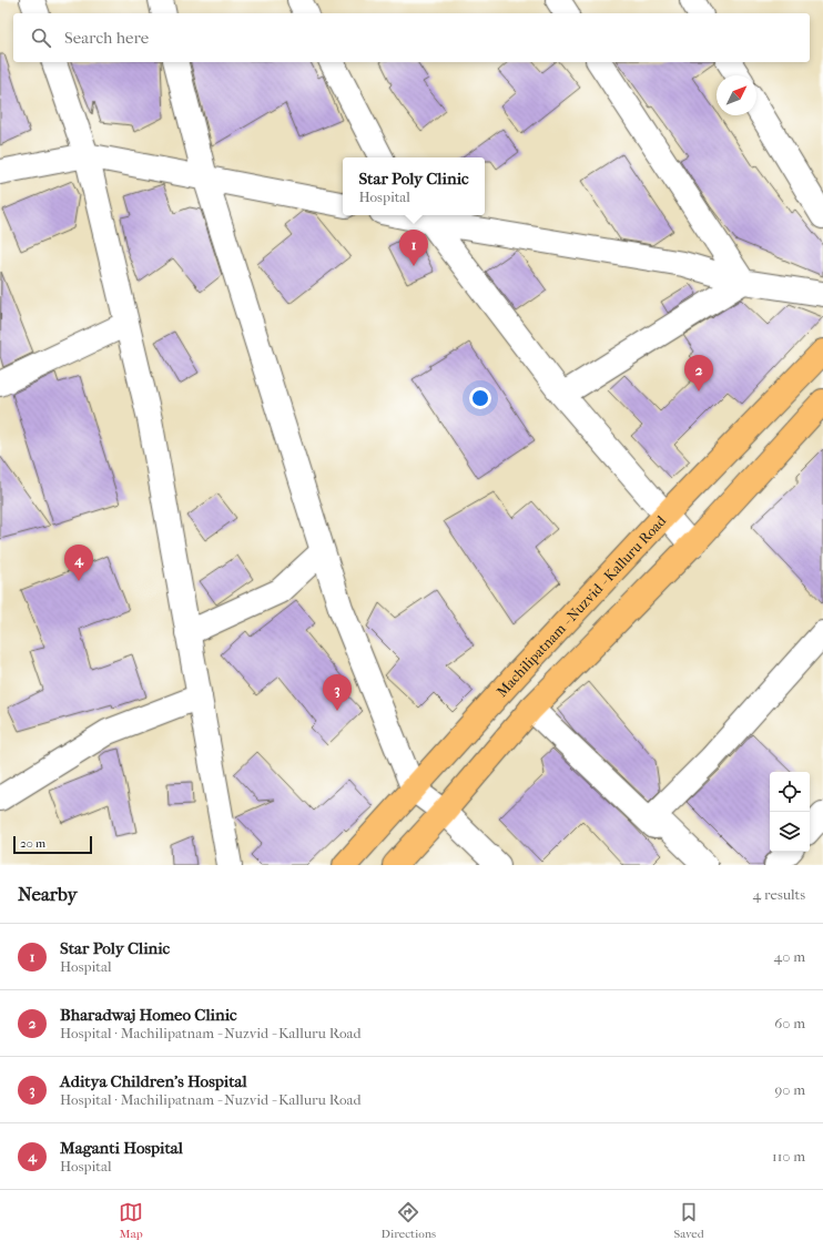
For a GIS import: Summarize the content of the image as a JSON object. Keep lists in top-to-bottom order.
{
  "streets": {
    "highway": ["Machilipatnam - Nuzvid - Kalluru Road"]
  },
  "scale_bar": "20 m",
  "north": "top right",
  "page": {
    "search": "Search here",
    "popup": ["Star Poly Clinic", "Hospital"],
    "pins": [
      "1",
      "2",
      "4",
      "3"
    ],
    "scale": "20 m",
    "heading": ["Nearby", "4 results"],
    "list": [
      {
        "mark": "1",
        "name": "Star Poly Clinic",
        "note": "Hospital",
        "value": "40 m"
      },
      {
        "mark": "2",
        "name": "Bharadwaj Homeo Clinic",
        "note": "Hospital · Machilipatnam - Nuzvid - Kalluru Road",
        "value": "60 m"
      },
      {
        "mark": "3",
        "name": "Aditya Children's Hospital",
        "note": "Hospital · Machilipatnam - Nuzvid - Kalluru Road",
        "value": "90 m"
      },
      {
        "mark": "4",
        "name": "Maganti Hospital",
        "note": "Hospital",
        "value": "110 m"
      }
    ],
    "nav": ["Map", "Directions", "Saved"]
  }
}
